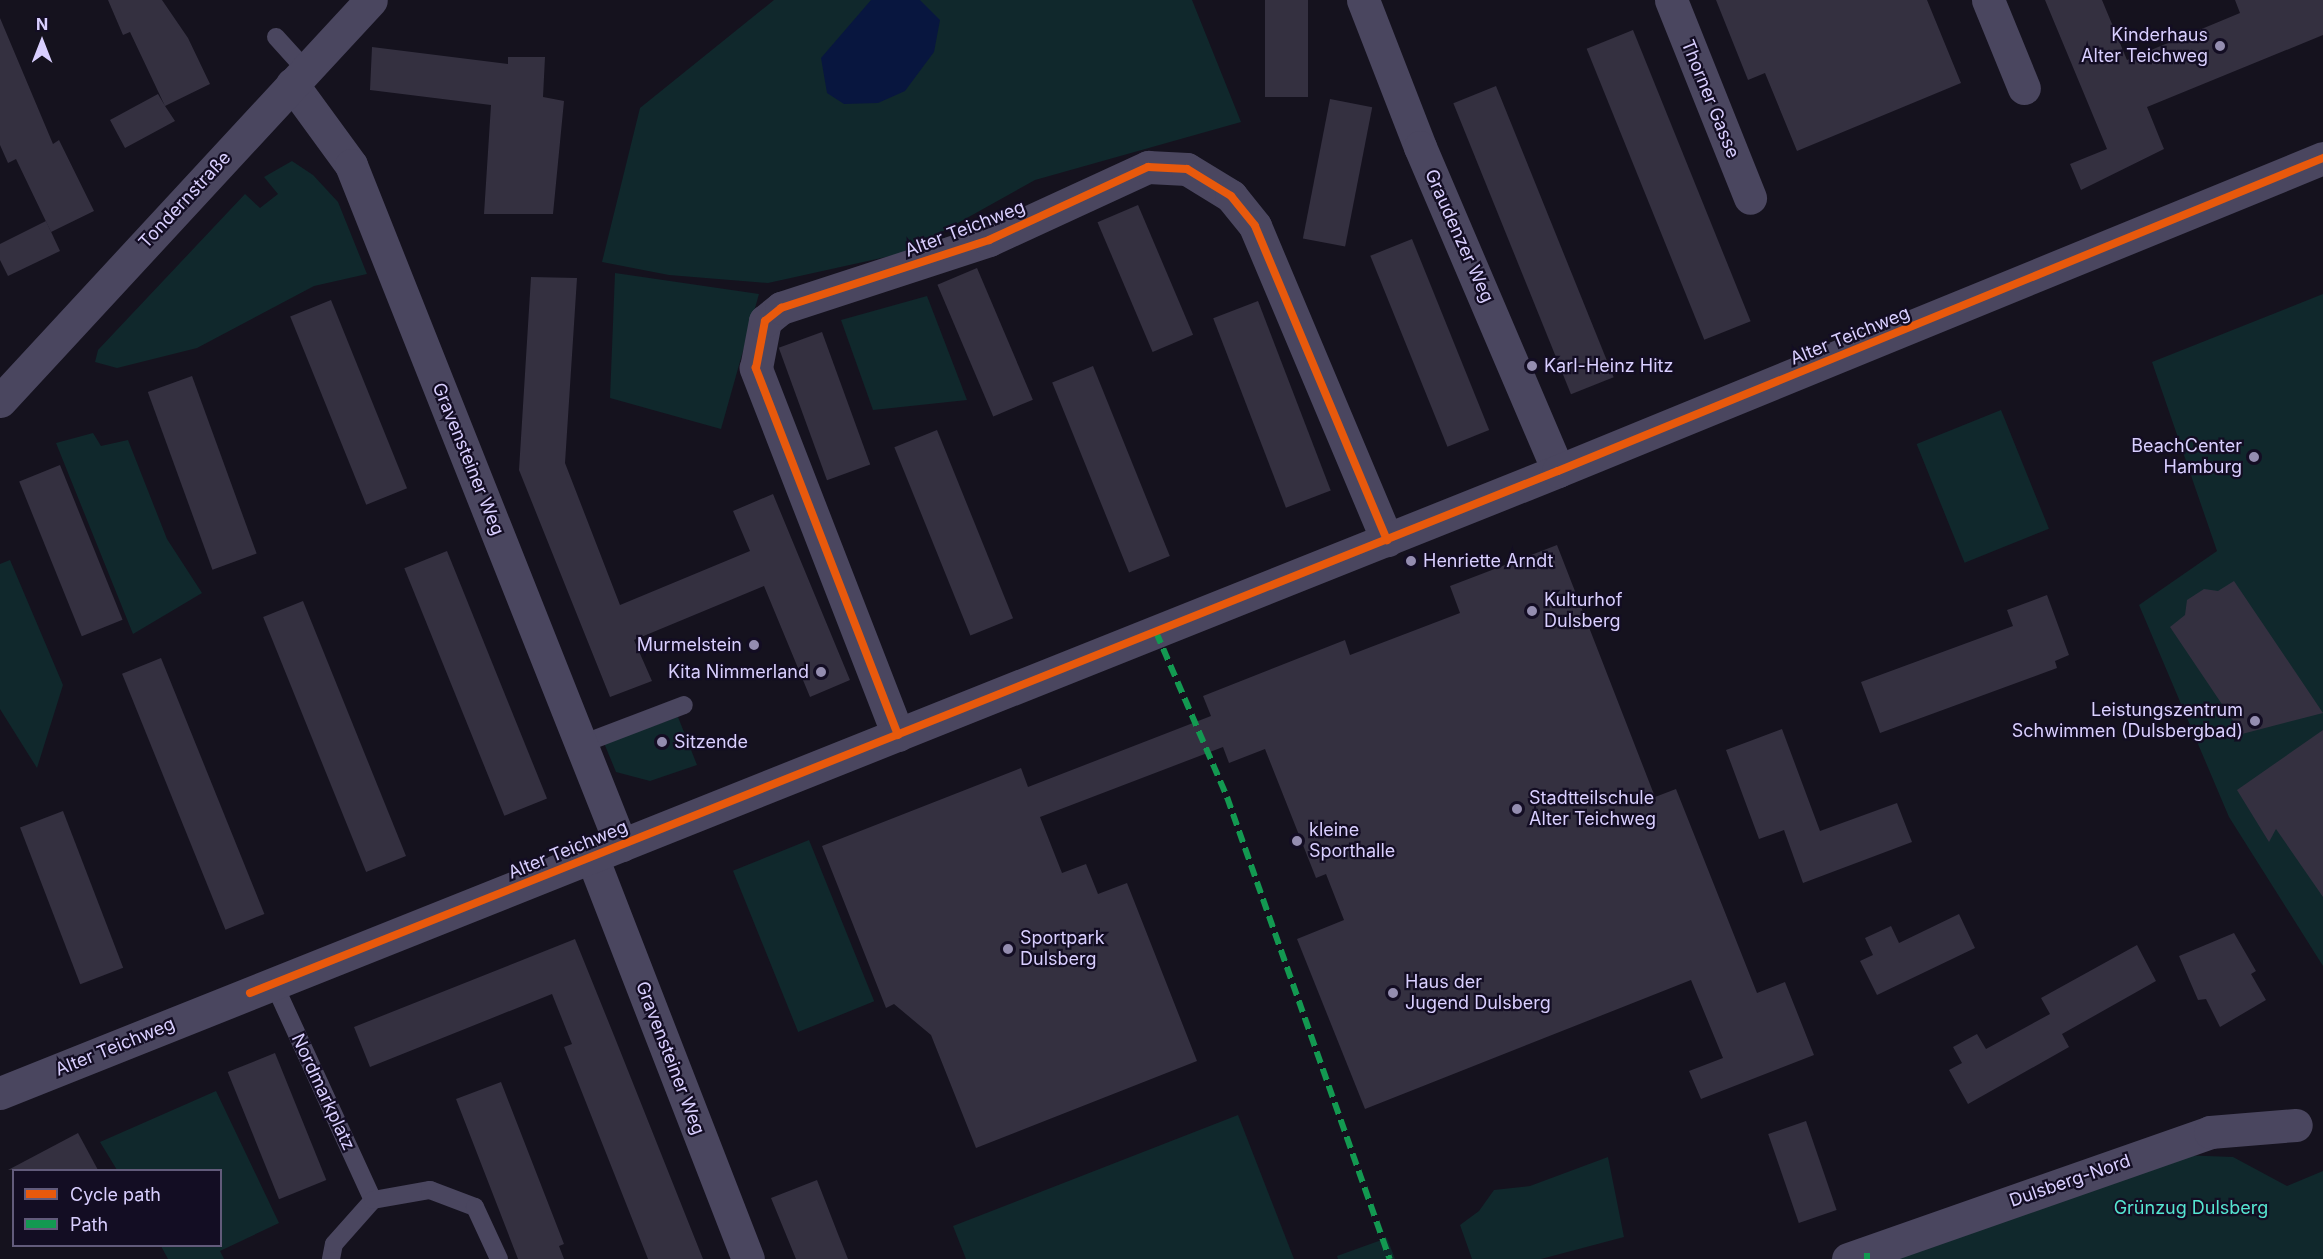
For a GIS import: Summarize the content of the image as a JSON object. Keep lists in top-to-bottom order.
{
  "streets": {
    "street": [
      "Thorner Gasse",
      "Tondernstraße",
      "Alter Teichweg",
      "Graudenzer Weg",
      "Gravensteiner Weg",
      "Dulsberg-Nord"
    ],
    "lane": ["Nordmarkplatz"]
  },
  "crossings": [
    ["Tondernstraße", "Gravensteiner Weg"],
    ["Alter Teichweg", "Graudenzer Weg"],
    ["Alter Teichweg", "Gravensteiner Weg"],
    ["Alter Teichweg", "Nordmarkplatz"]
  ],
  "parks": ["Grünzug Dulsberg"],
  "places": [
    "Kinderhaus Alter Teichweg",
    "Karl-Heinz Hitz",
    "BeachCenter Hamburg",
    "Henriette Arndt",
    "Kulturhof Dulsberg",
    "Murmelstein",
    "Kita Nimmerland",
    "Leistungszentrum Schwimmen (Dulsbergbad)",
    "Sitzende",
    "Stadtteilschule Alter Teichweg",
    "kleine Sporthalle",
    "Sportpark Dulsberg",
    "Haus der Jugend Dulsberg"
  ],
  "legend": ["Cycle path", "Path"],
  "north": "top"
}
